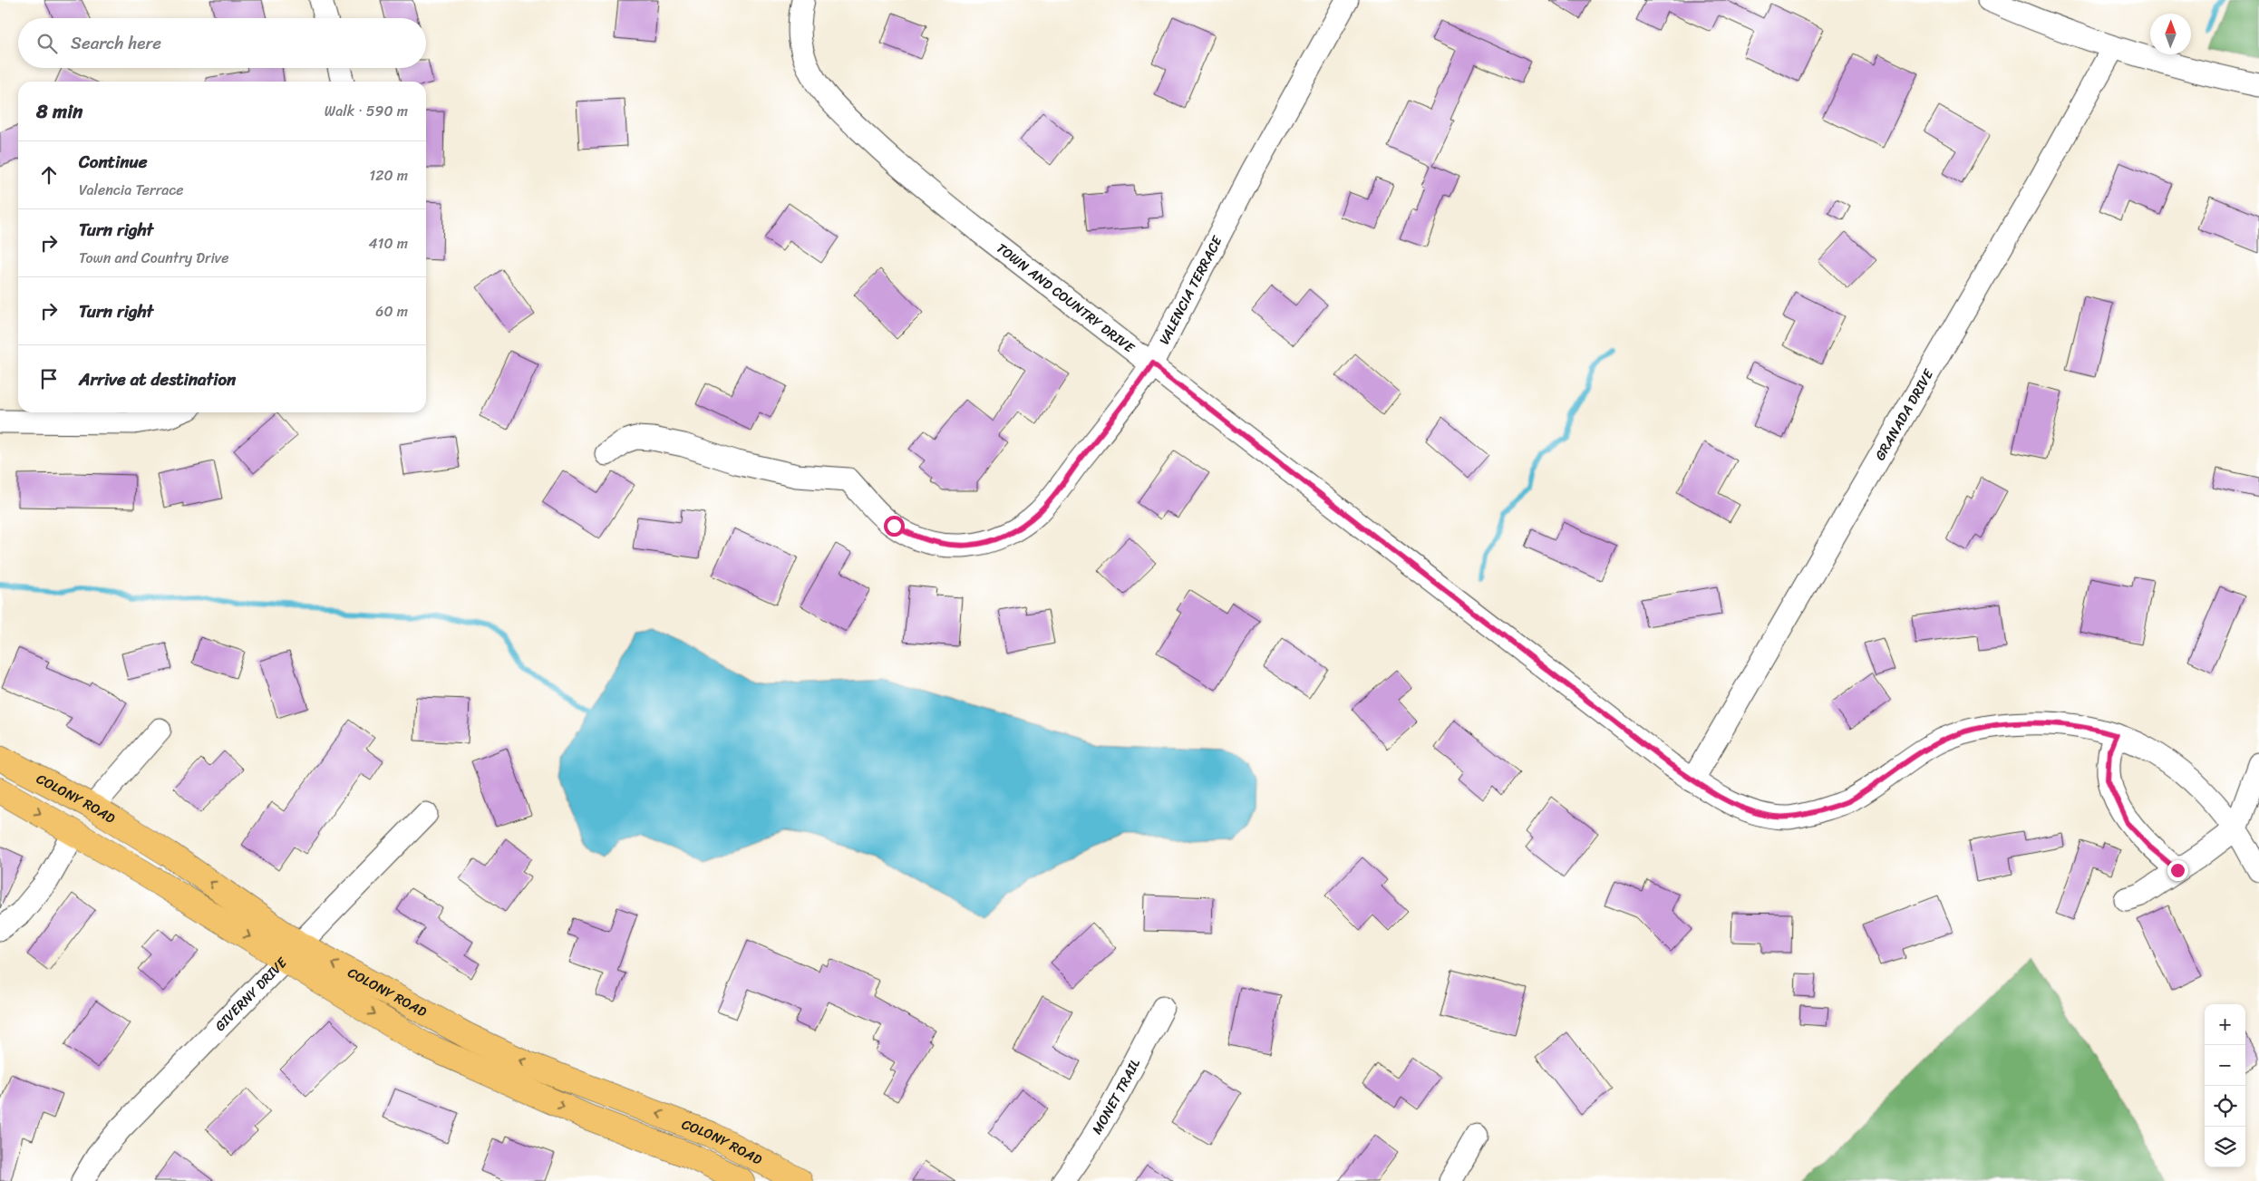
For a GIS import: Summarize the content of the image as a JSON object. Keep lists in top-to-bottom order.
{
  "streets": {
    "main road": ["COLONY ROAD"],
    "street": [
      "VALENCIA TERRACE",
      "TOWN AND COUNTRY DRIVE",
      "GRANADA DRIVE",
      "GIVERNY DRIVE",
      "MONET TRAIL"
    ]
  },
  "crossings": [
    ["VALENCIA TERRACE", "TOWN AND COUNTRY DRIVE"],
    ["TOWN AND COUNTRY DRIVE", "GRANADA DRIVE"],
    ["COLONY ROAD", "GIVERNY DRIVE"]
  ],
  "north": "top",
  "page": {
    "search": "Search here",
    "heading": ["8 min", "Walk · 590 m"],
    "list": [
      ["Continue", "Valencia Terrace", "120 m"],
      ["Turn right", "Town and Country Drive", "410 m"],
      ["Turn right", "60 m"],
      "Arrive at destination"
    ],
    "map_buttons": ["+", "−"]
  }
}
